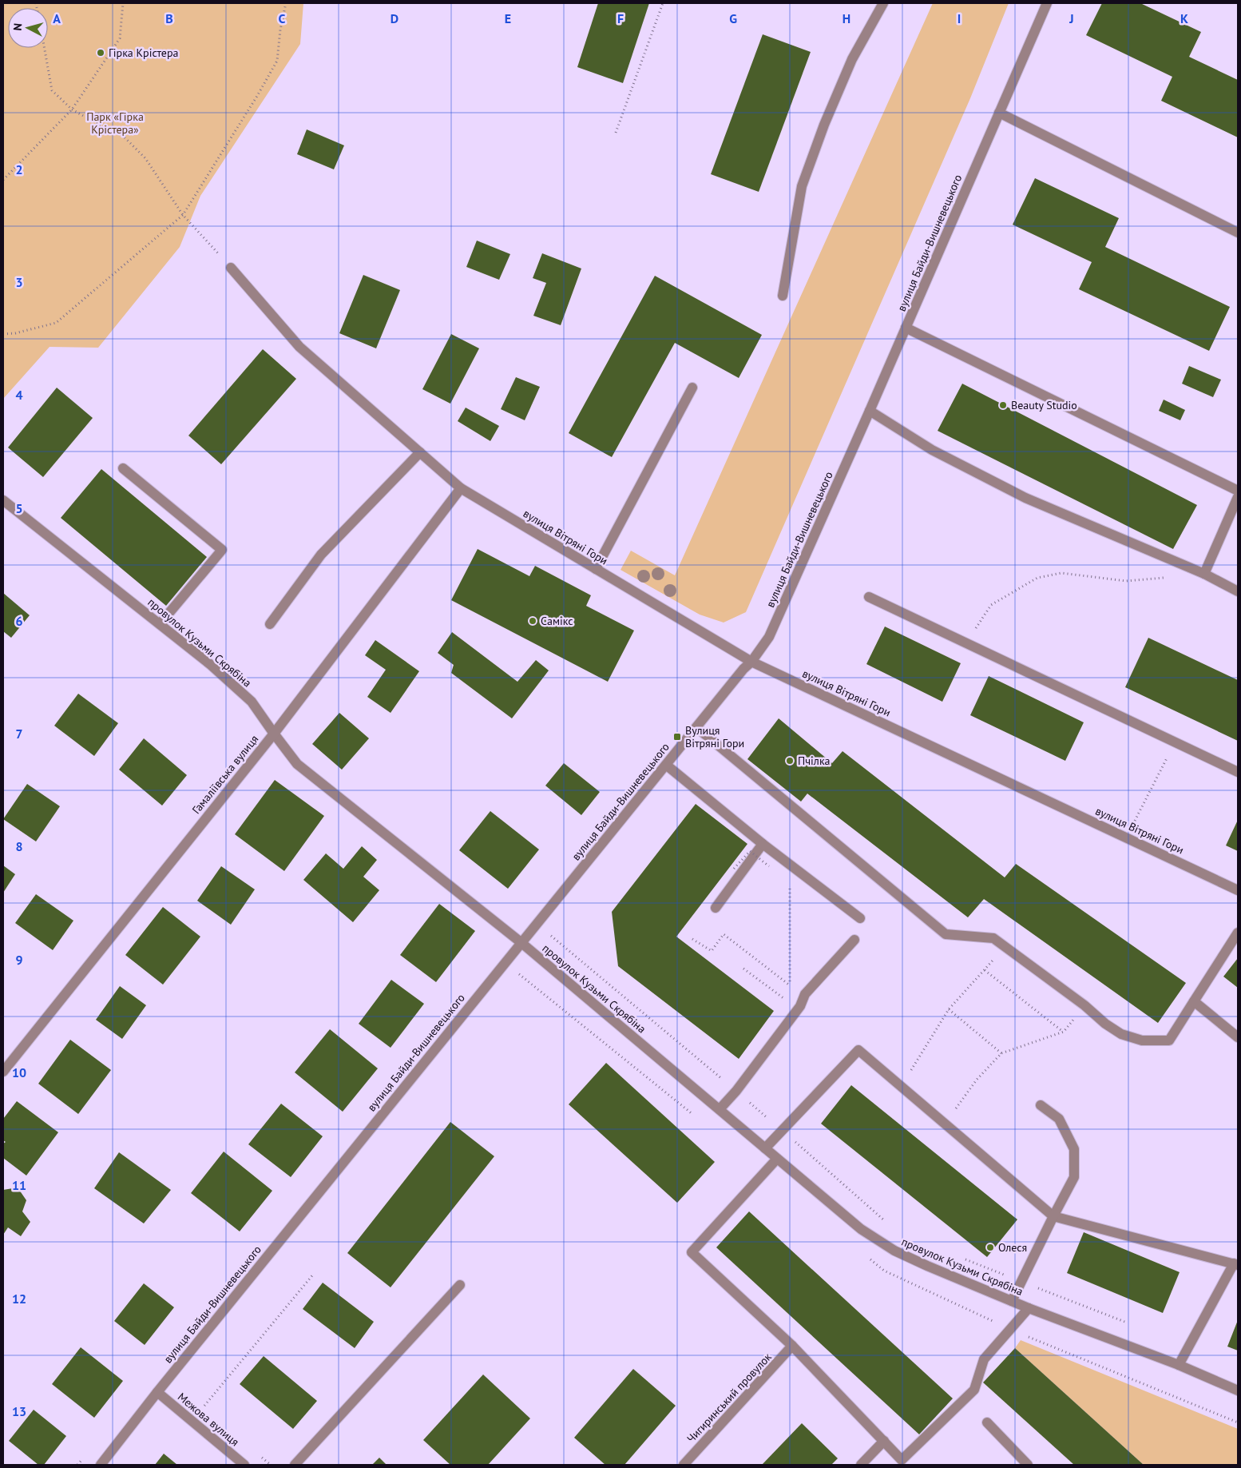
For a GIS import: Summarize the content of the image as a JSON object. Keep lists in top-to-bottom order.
{
  "streets": {
    "street": [
      "вулиця Байди-Вишневецького",
      "вулиця Вітряні Гори",
      "провулок Кузьми Скрябіна",
      "Гамаліївська вулиця",
      "Чигиринський провулок",
      "Межова вулиця"
    ]
  },
  "crossings": [
    ["вулиця Байди-Вишневецького", "вулиця Вітряні Гори"],
    ["вулиця Байди-Вишневецького", "провулок Кузьми Скрябіна"],
    ["вулиця Байди-Вишневецького", "Межова вулиця"],
    ["вулиця Вітряні Гори", "Гамаліївська вулиця"],
    ["провулок Кузьми Скрябіна", "Гамаліївська вулиця"]
  ],
  "parks": ["Парк «Гірка Крістера»"],
  "places": {
    "other": [
      "Гірка Крістера",
      "Beauty Studio",
      "Самікс",
      "Пчілка",
      "Олеся"
    ],
    "transit": ["Вулиця Вітряні Гори"]
  },
  "north": "left",
  "grid": {
    "columns": [
      "A",
      "B",
      "C",
      "D",
      "E",
      "F",
      "G",
      "H",
      "I",
      "J",
      "K"
    ],
    "rows": [
      "2",
      "3",
      "4",
      "5",
      "6",
      "7",
      "8",
      "9",
      "10",
      "11",
      "12",
      "13"
    ]
  }
}
